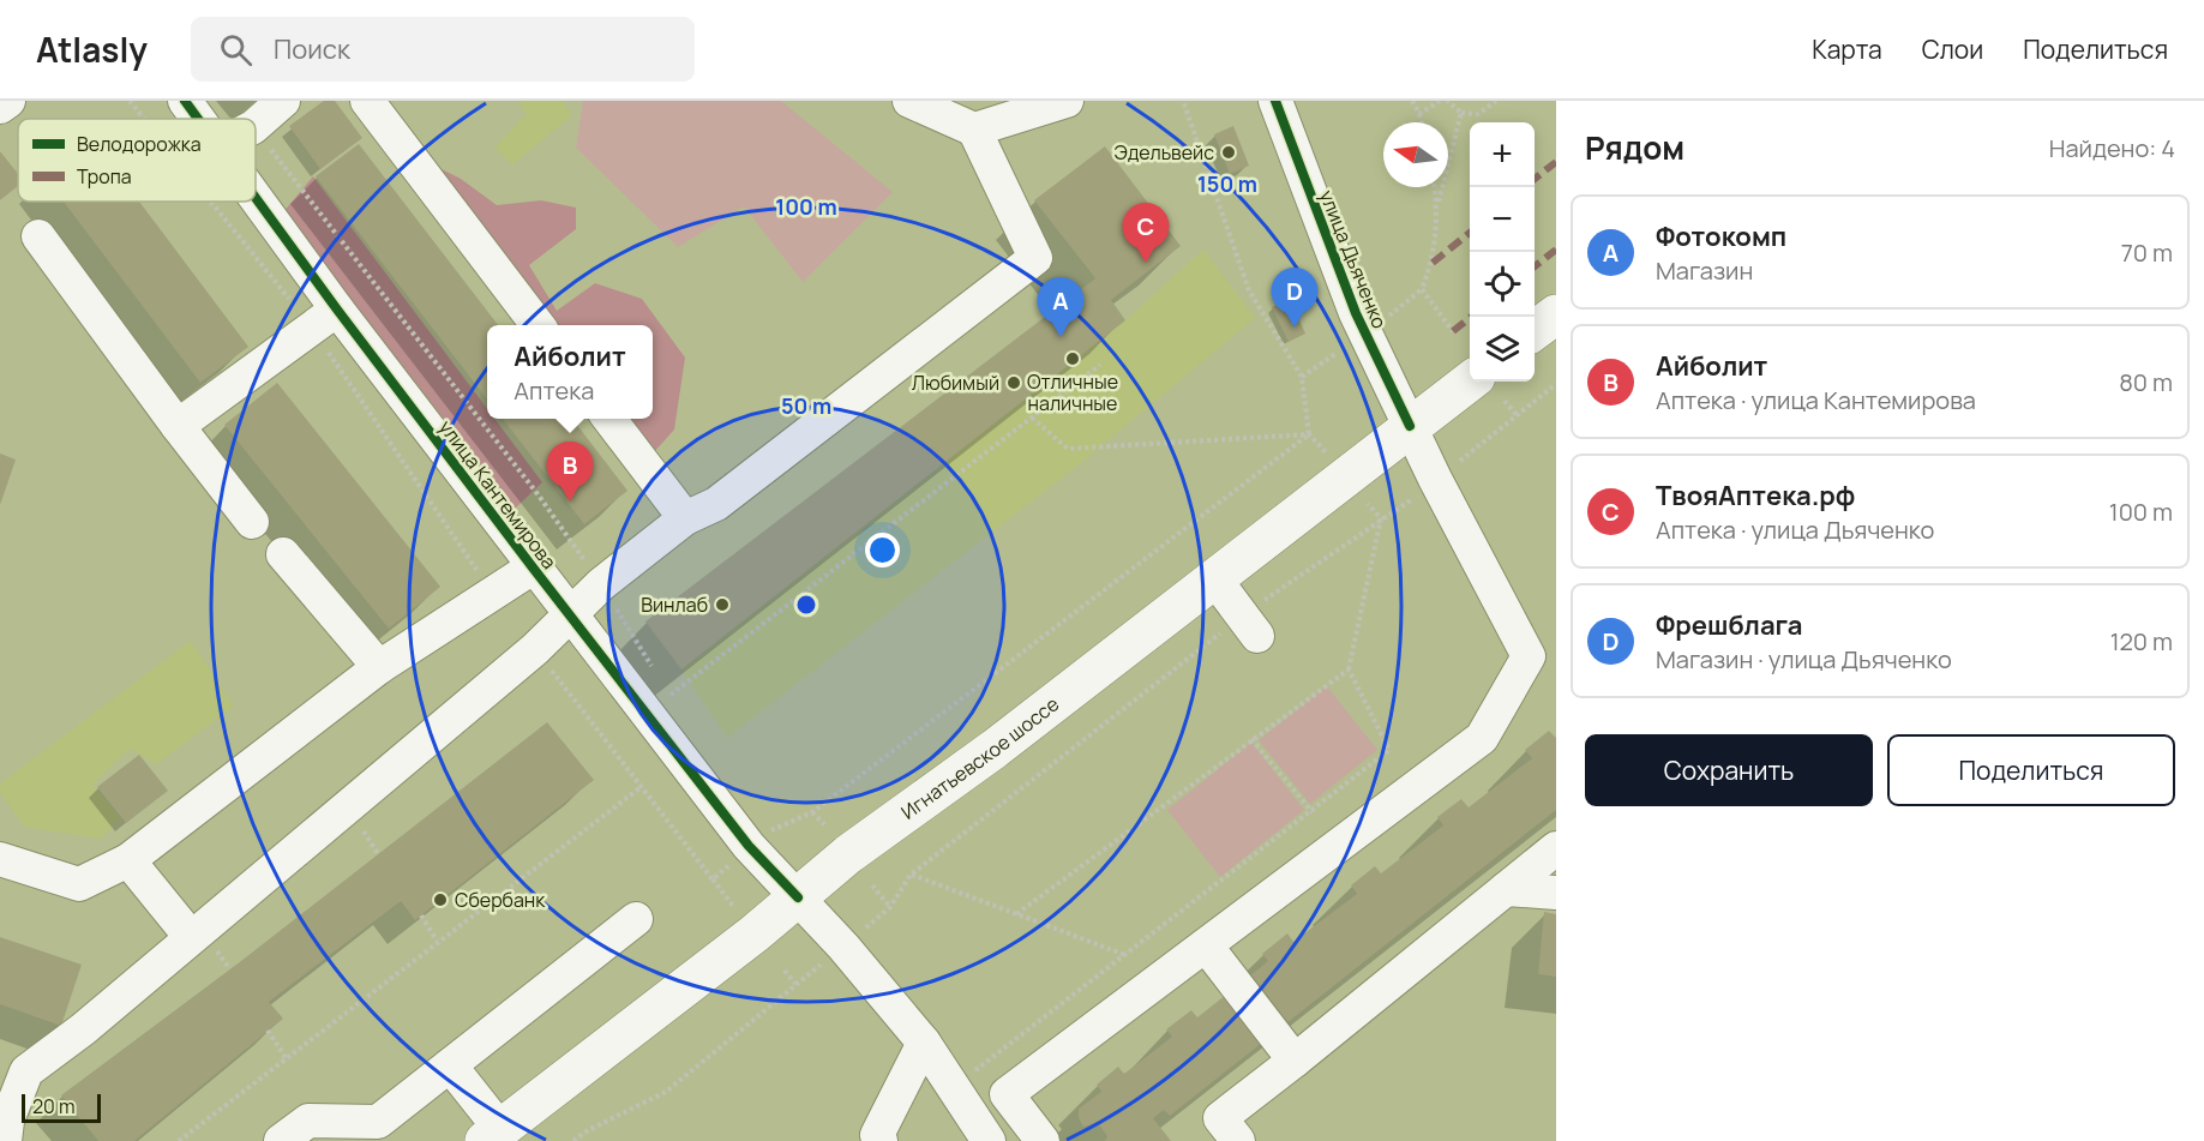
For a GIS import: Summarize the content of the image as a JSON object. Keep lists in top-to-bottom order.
{
  "streets": {
    "main road": ["Игнатьевское шоссе"],
    "street": ["улица Дьяченко", "улица Кантемирова"]
  },
  "crossings": [
    ["улица Дьяченко", "Игнатьевское шоссе"],
    ["улица Кантемирова", "Игнатьевское шоссе"]
  ],
  "places": [
    "Эдельвейс",
    "Отличные наличные",
    "Любимый",
    "Винлаб",
    "Сбербанк"
  ],
  "legend": ["Велодорожка", "Тропа"],
  "scale_bar": "20 m",
  "north": "left",
  "page": {
    "header": "Atlasly",
    "search": "Поиск",
    "nav": ["Карта", "Слои", "Поделиться"],
    "heading": ["Рядом", "Найдено: 4"],
    "map_buttons": ["+", "−"],
    "list": [
      {
        "mark": "A",
        "name": "Фотокомп",
        "note": "Магазин",
        "value": "70 m"
      },
      {
        "mark": "B",
        "name": "Айболит",
        "note": "Аптека · улица Кантемирова",
        "value": "80 m"
      },
      {
        "mark": "C",
        "name": "ТвояАптека.рф",
        "note": "Аптека · улица Дьяченко",
        "value": "100 m"
      },
      {
        "mark": "D",
        "name": "Фрешблага",
        "note": "Магазин · улица Дьяченко",
        "value": "120 m"
      }
    ],
    "pins": [
      "C",
      "D",
      "A",
      "B"
    ],
    "popup": ["Айболит", "Аптека"],
    "buttons": ["Сохранить", "Поделиться"],
    "scale": "20 m"
  },
  "rings": ["150 m", "100 m", "50 m"]
}
